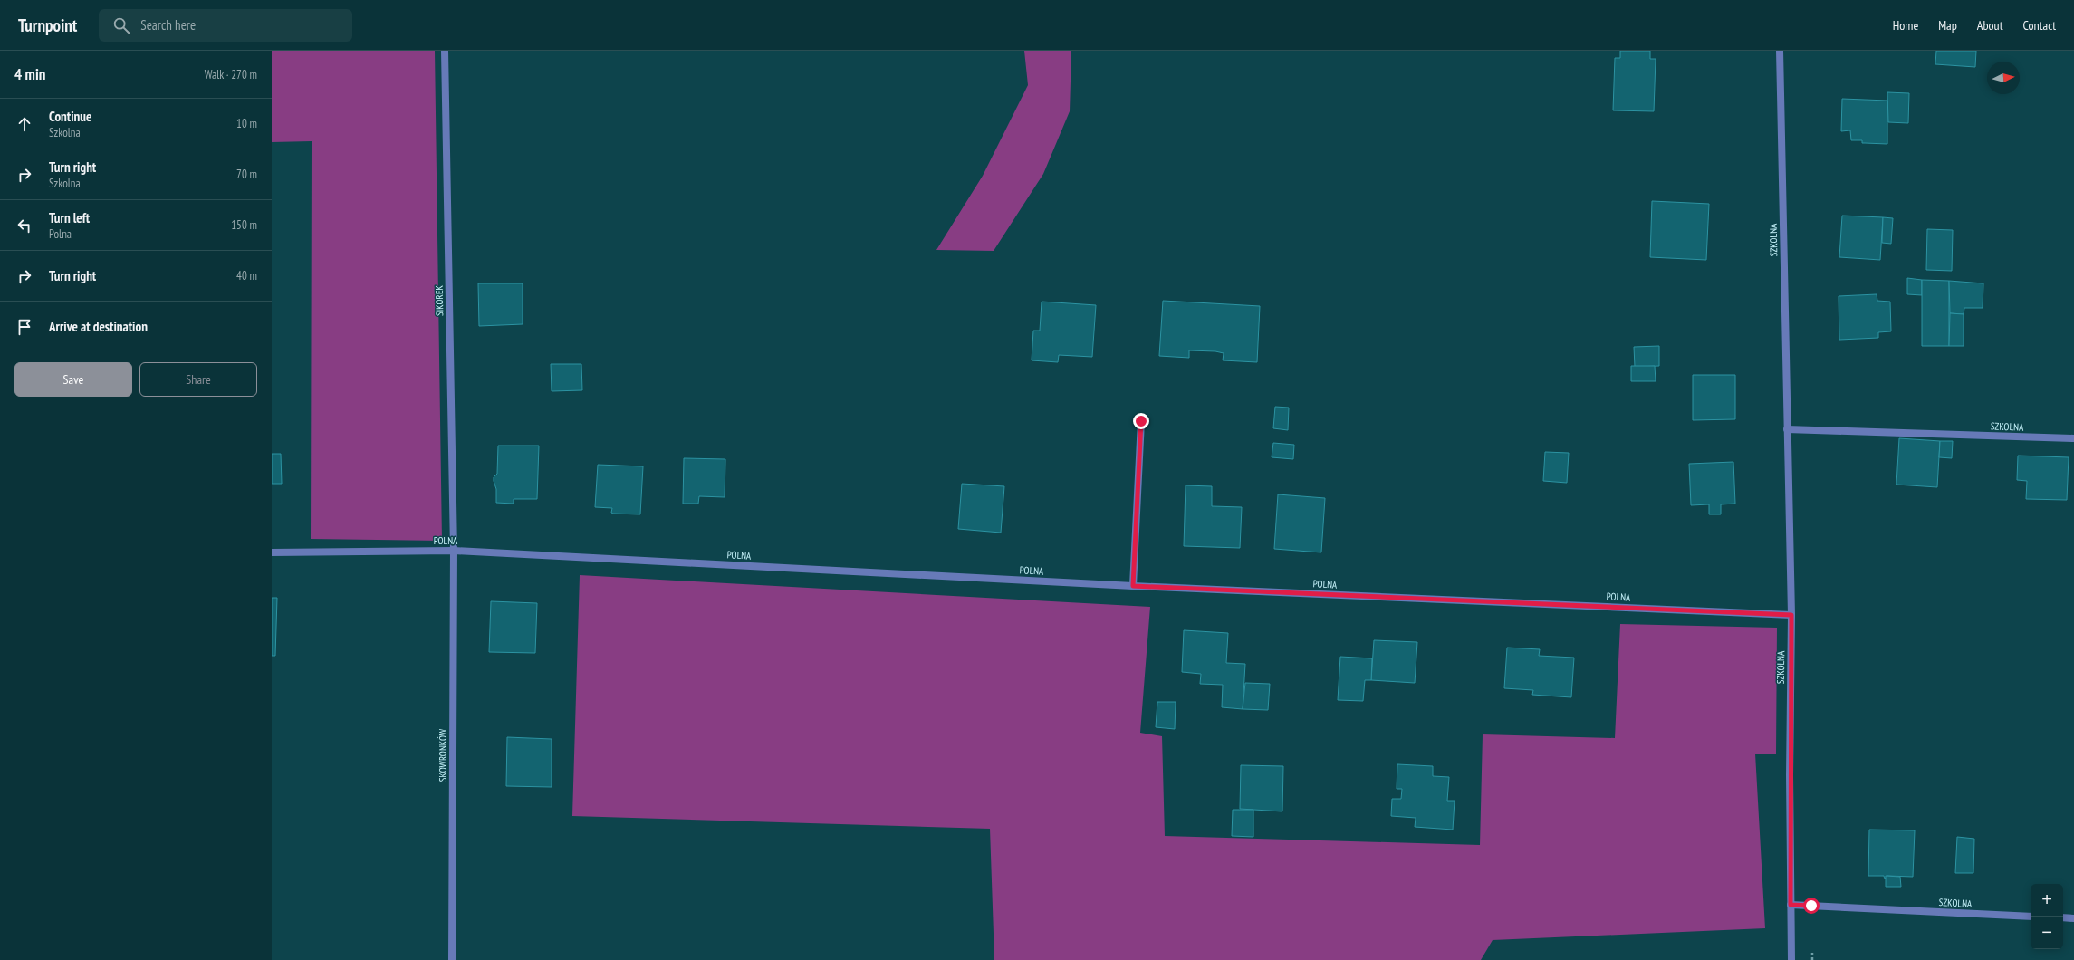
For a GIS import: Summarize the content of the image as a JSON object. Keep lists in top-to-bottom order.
{
  "streets": {
    "street": [
      "SZKOLNA",
      "SIKOREK",
      "POLNA",
      "SKOWRONKÓW"
    ]
  },
  "crossings": [
    ["SZKOLNA", "POLNA"],
    ["SIKOREK", "POLNA"],
    ["SIKOREK", "SKOWRONKÓW"],
    ["POLNA", "SKOWRONKÓW"]
  ],
  "north": "right",
  "page": {
    "header": "Turnpoint",
    "search": "Search here",
    "nav": [
      "Home",
      "Map",
      "About",
      "Contact"
    ],
    "heading": ["4 min", "Walk · 270 m"],
    "list": [
      ["Continue", "Szkolna", "10 m"],
      ["Turn right", "Szkolna", "70 m"],
      ["Turn left", "Polna", "150 m"],
      ["Turn right", "40 m"],
      "Arrive at destination"
    ],
    "buttons": ["Save", "Share"],
    "map_buttons": ["+", "−"]
  }
}
